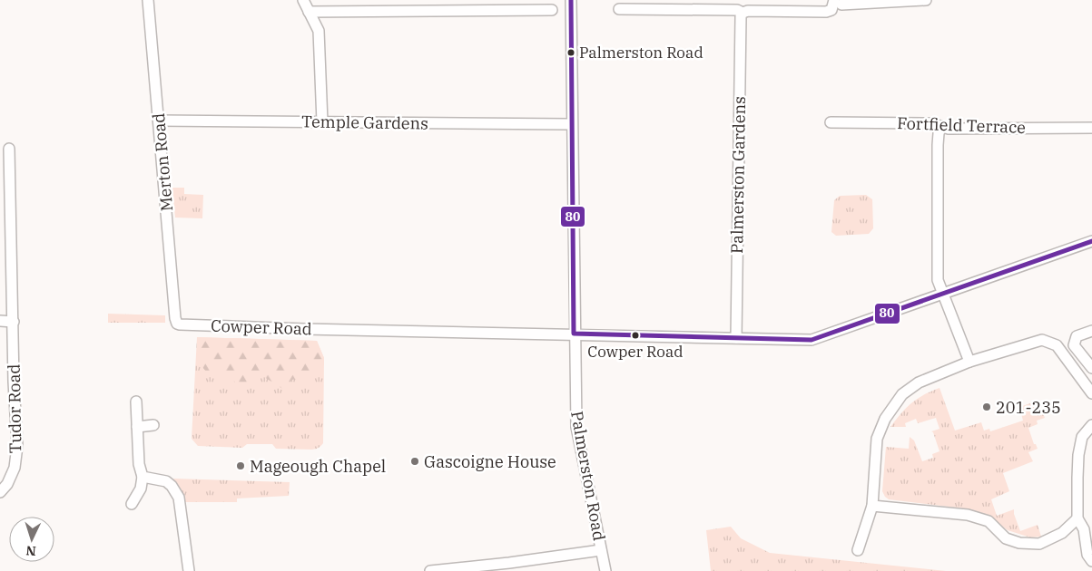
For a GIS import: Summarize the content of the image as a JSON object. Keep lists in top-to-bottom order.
{
  "streets": {
    "street": [
      "Temple Gardens",
      "Fortfield Terrace",
      "Merton Road",
      "Palmerston Gardens",
      "Cowper Road",
      "Tudor Road",
      "Palmerston Road"
    ]
  },
  "crossings": [
    ["Temple Gardens", "Merton Road"],
    ["Temple Gardens", "Palmerston Road"],
    ["Merton Road", "Cowper Road"],
    ["Palmerston Gardens", "Cowper Road"],
    ["Cowper Road", "Palmerston Road"]
  ],
  "places": [
    "Palmerston Road",
    "Cowper Road",
    "201-235",
    "Gascoigne House",
    "Mageough Chapel"
  ],
  "lines": ["transit line 80"],
  "north": "bottom"
}
